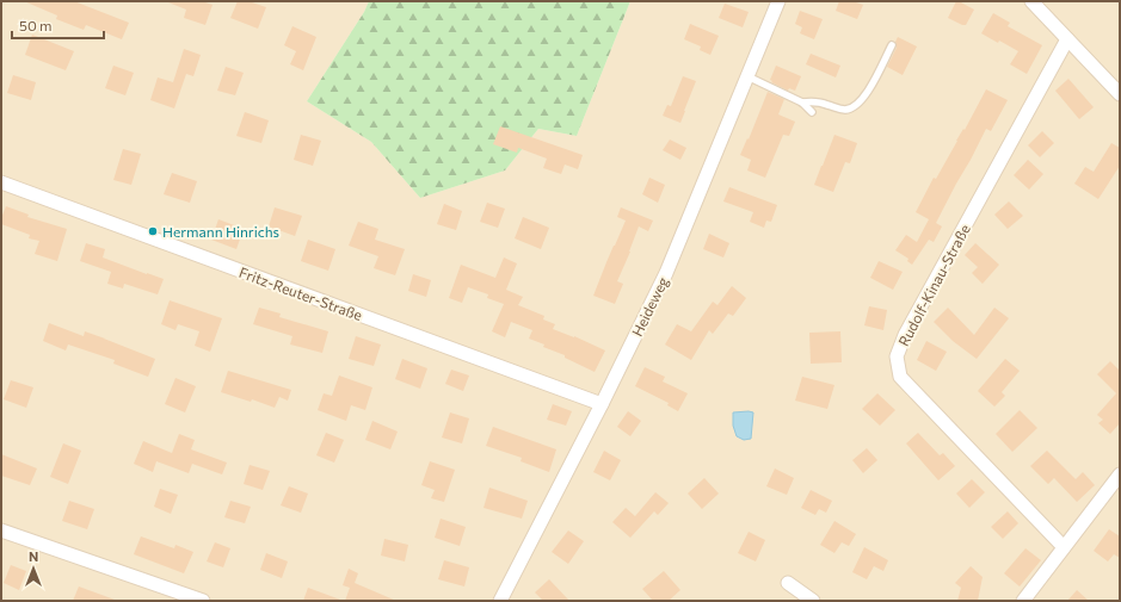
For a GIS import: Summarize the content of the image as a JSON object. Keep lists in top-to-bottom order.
{
  "streets": {
    "street": ["Rudolf-Kinau-Straße", "Fritz-Reuter-Straße", "Heideweg"]
  },
  "crossings": [
    ["Fritz-Reuter-Straße", "Heideweg"]
  ],
  "places": ["Hermann Hinrichs"],
  "scale_bar": "50 m",
  "north": "top"
}
